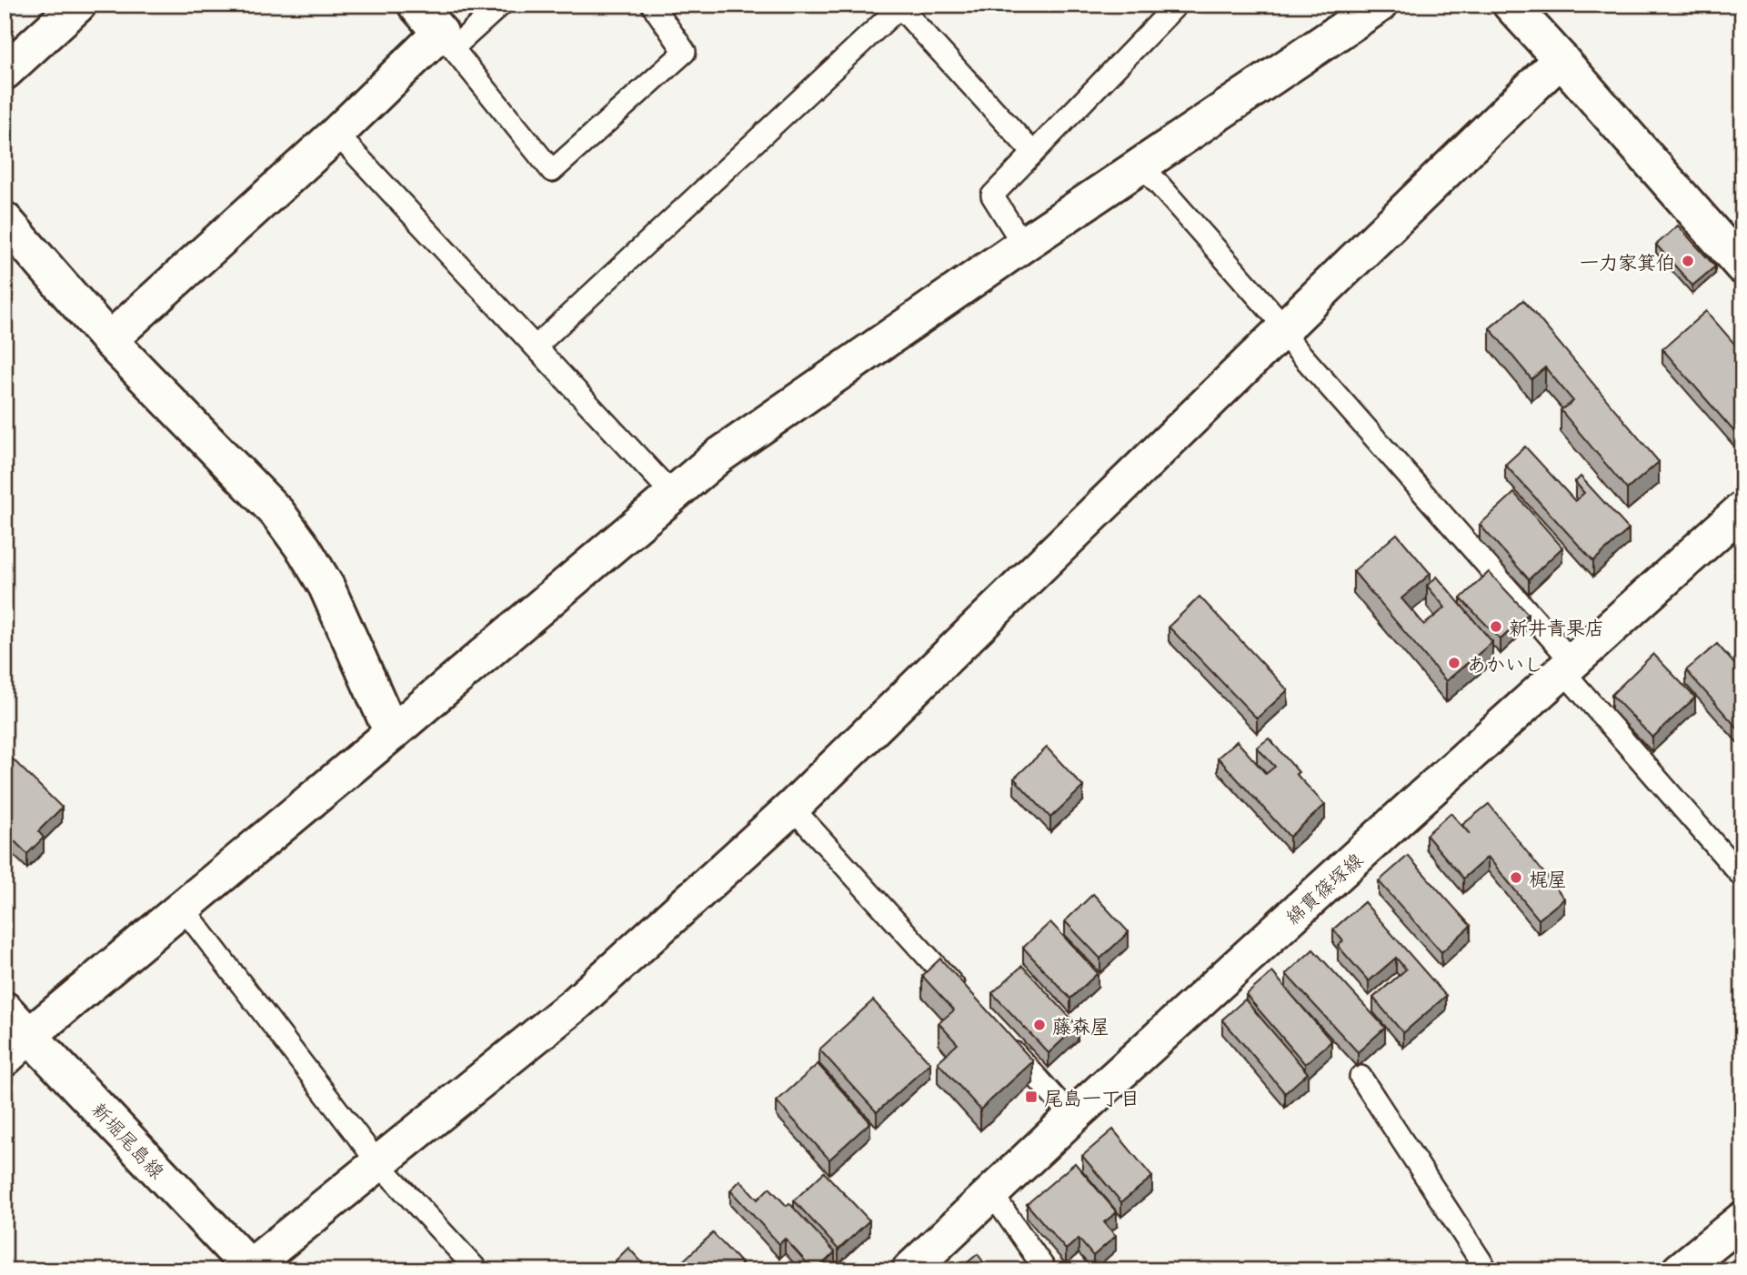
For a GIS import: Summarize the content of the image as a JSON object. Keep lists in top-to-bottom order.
{
  "streets": {
    "street": ["綿貫篠塚線", "新堀尾島線"]
  },
  "places": {
    "other": [
      "一力家箕伯",
      "新井青果店",
      "あかいし",
      "梶屋",
      "藤森屋"
    ],
    "transit": ["尾島一丁目"]
  }
}
